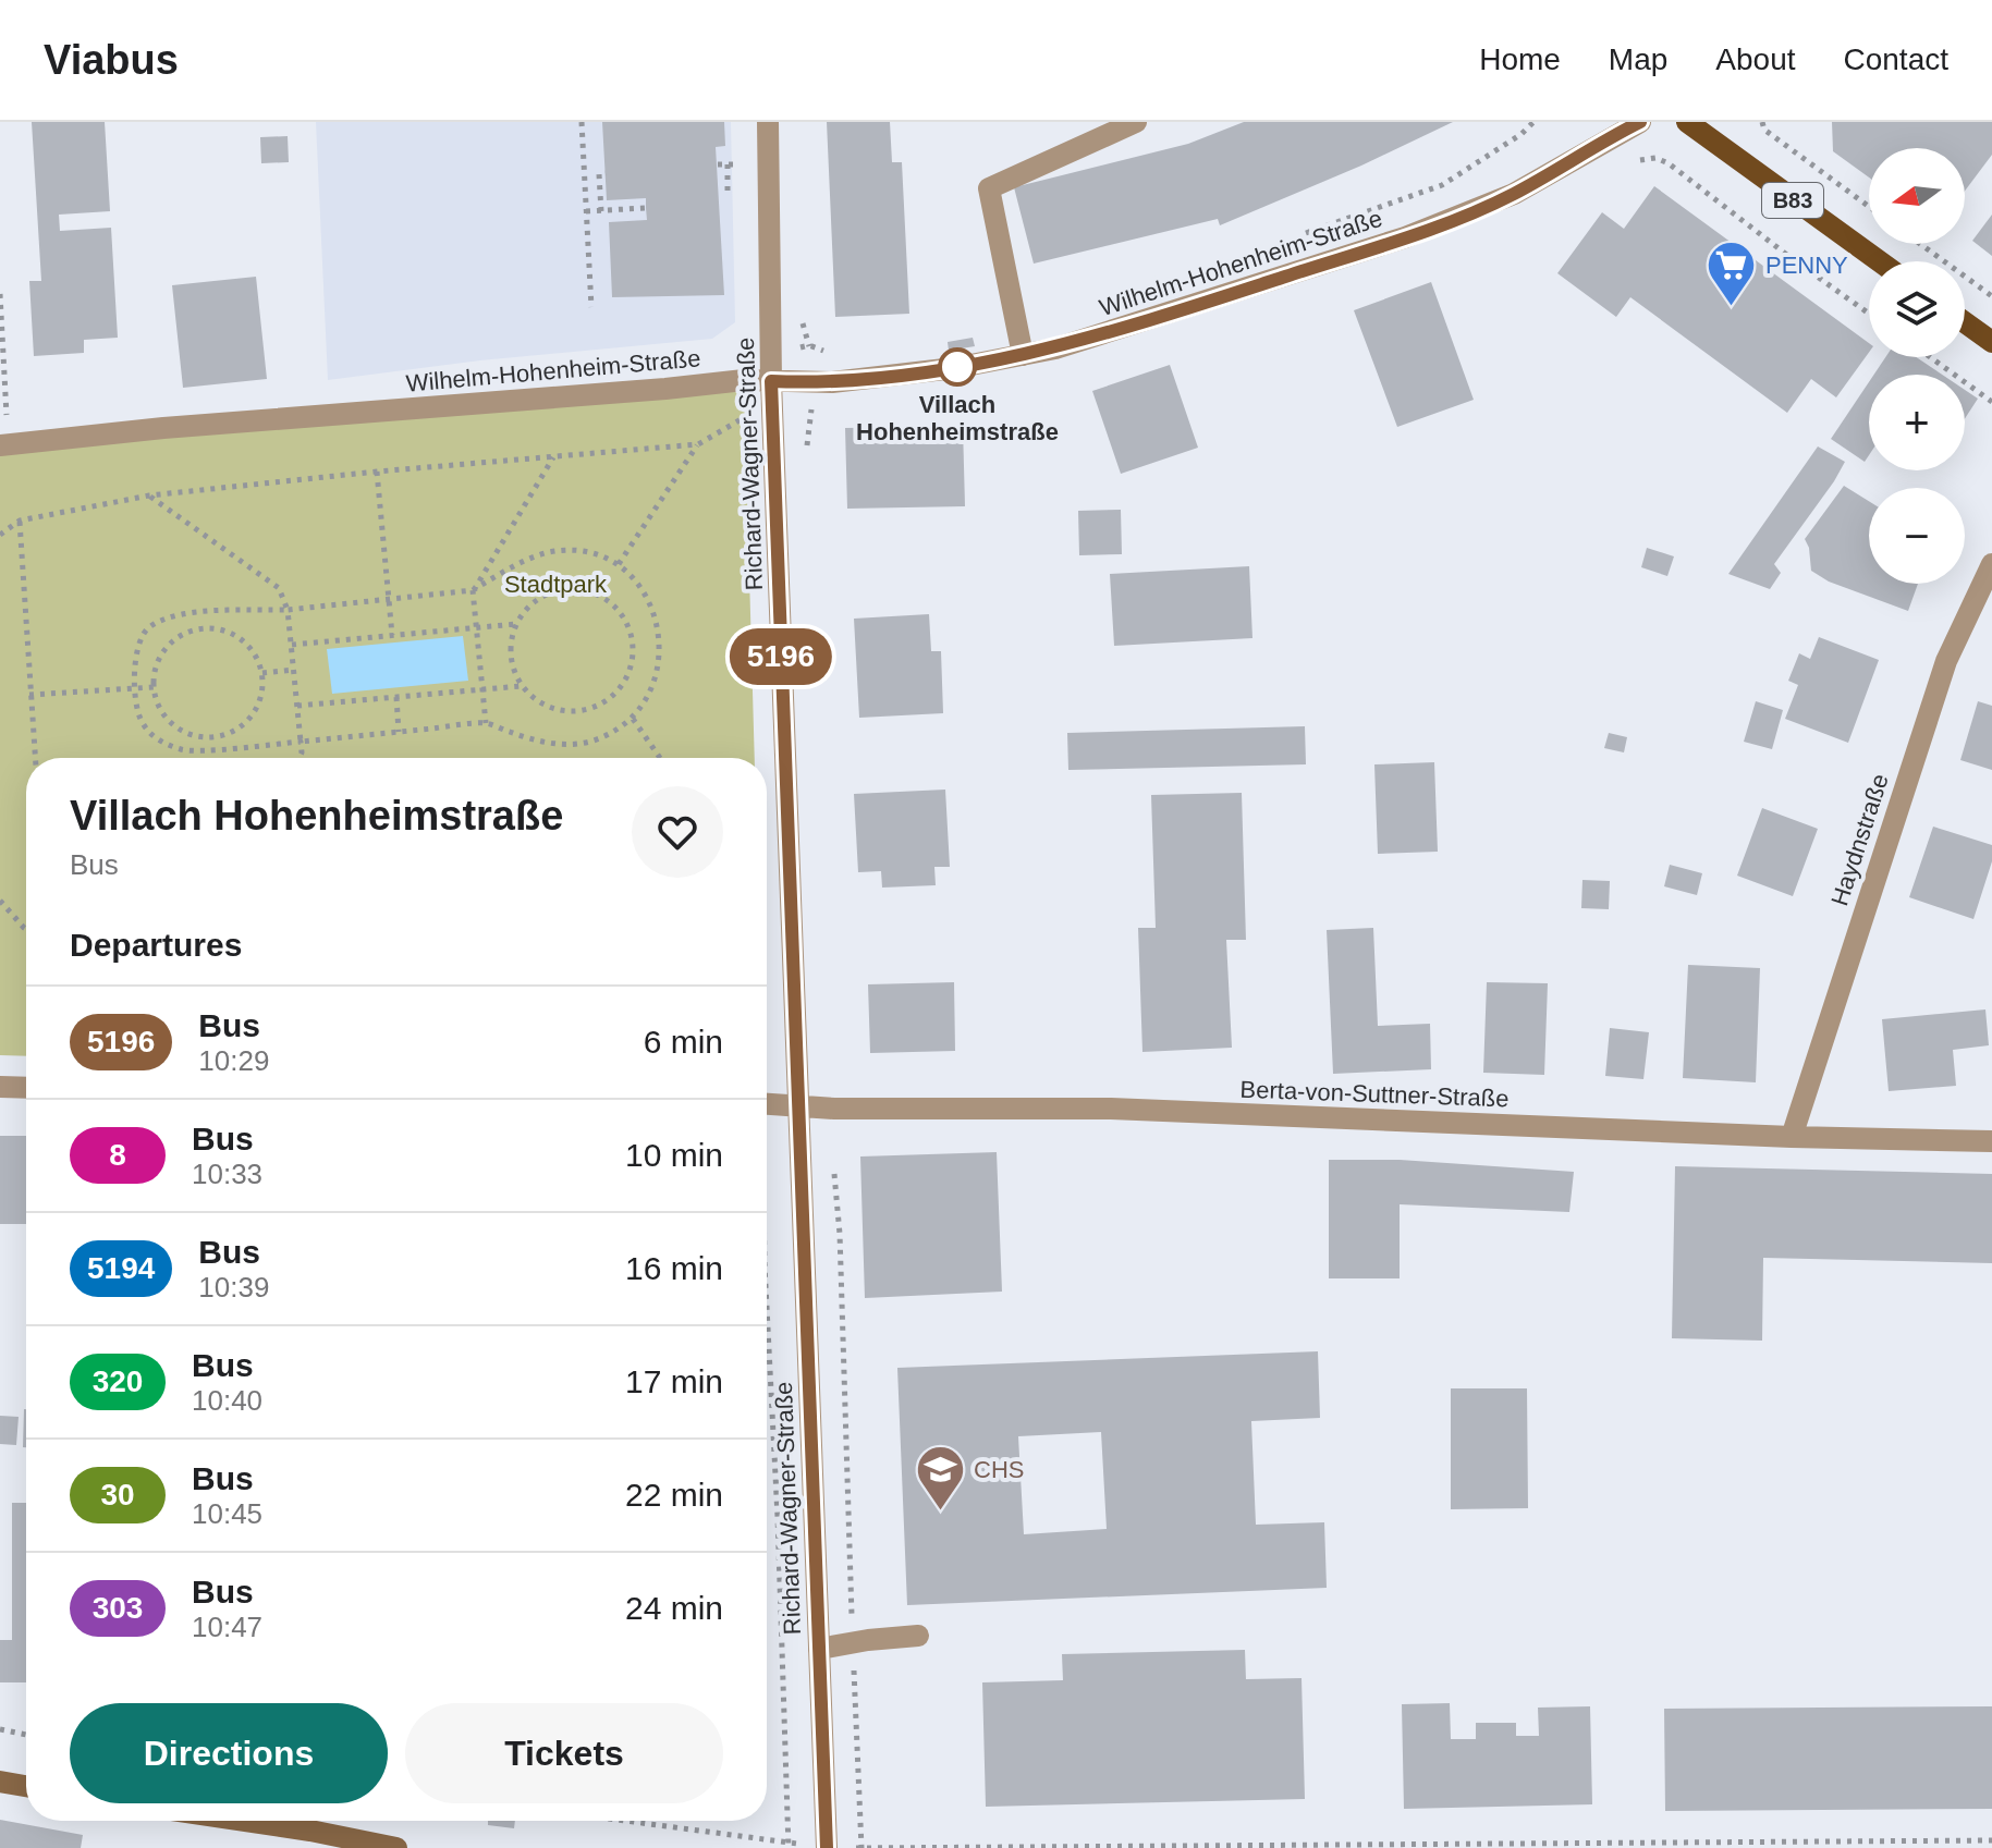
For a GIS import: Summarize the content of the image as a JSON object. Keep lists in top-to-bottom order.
{
  "streets": {
    "main road": ["B83"],
    "street": [
      "Wilhelm-Hohenheim-Straße",
      "Richard-Wagner-Straße",
      "Haydnstraße",
      "Berta-von-Suttner-Straße"
    ]
  },
  "crossings": [
    ["Wilhelm-Hohenheim-Straße", "Richard-Wagner-Straße"],
    ["Richard-Wagner-Straße", "Berta-von-Suttner-Straße"],
    ["Haydnstraße", "Berta-von-Suttner-Straße"]
  ],
  "parks": ["Stadtpark"],
  "places": {
    "supermarket": ["PENNY"],
    "other": ["Villach Hohenheimstraße"],
    "school or university": ["CHS"]
  },
  "lines": ["bus line 5196"],
  "north": "left",
  "page": {
    "header": "Viabus",
    "nav": [
      "Home",
      "Map",
      "About",
      "Contact"
    ],
    "on_map": "5196",
    "map_buttons": ["+", "−"],
    "heading": [
      ["Villach Hohenheimstraße", "Bus"],
      "Departures"
    ],
    "list": [
      {
        "mark": "5196",
        "name": "Bus",
        "note": "10:29",
        "value": "6 min"
      },
      {
        "mark": "8",
        "name": "Bus",
        "note": "10:33",
        "value": "10 min"
      },
      {
        "mark": "5194",
        "name": "Bus",
        "note": "10:39",
        "value": "16 min"
      },
      {
        "mark": "320",
        "name": "Bus",
        "note": "10:40",
        "value": "17 min"
      },
      {
        "mark": "30",
        "name": "Bus",
        "note": "10:45",
        "value": "22 min"
      },
      {
        "mark": "303",
        "name": "Bus",
        "note": "10:47",
        "value": "24 min"
      }
    ],
    "buttons": ["Directions", "Tickets"]
  }
}
